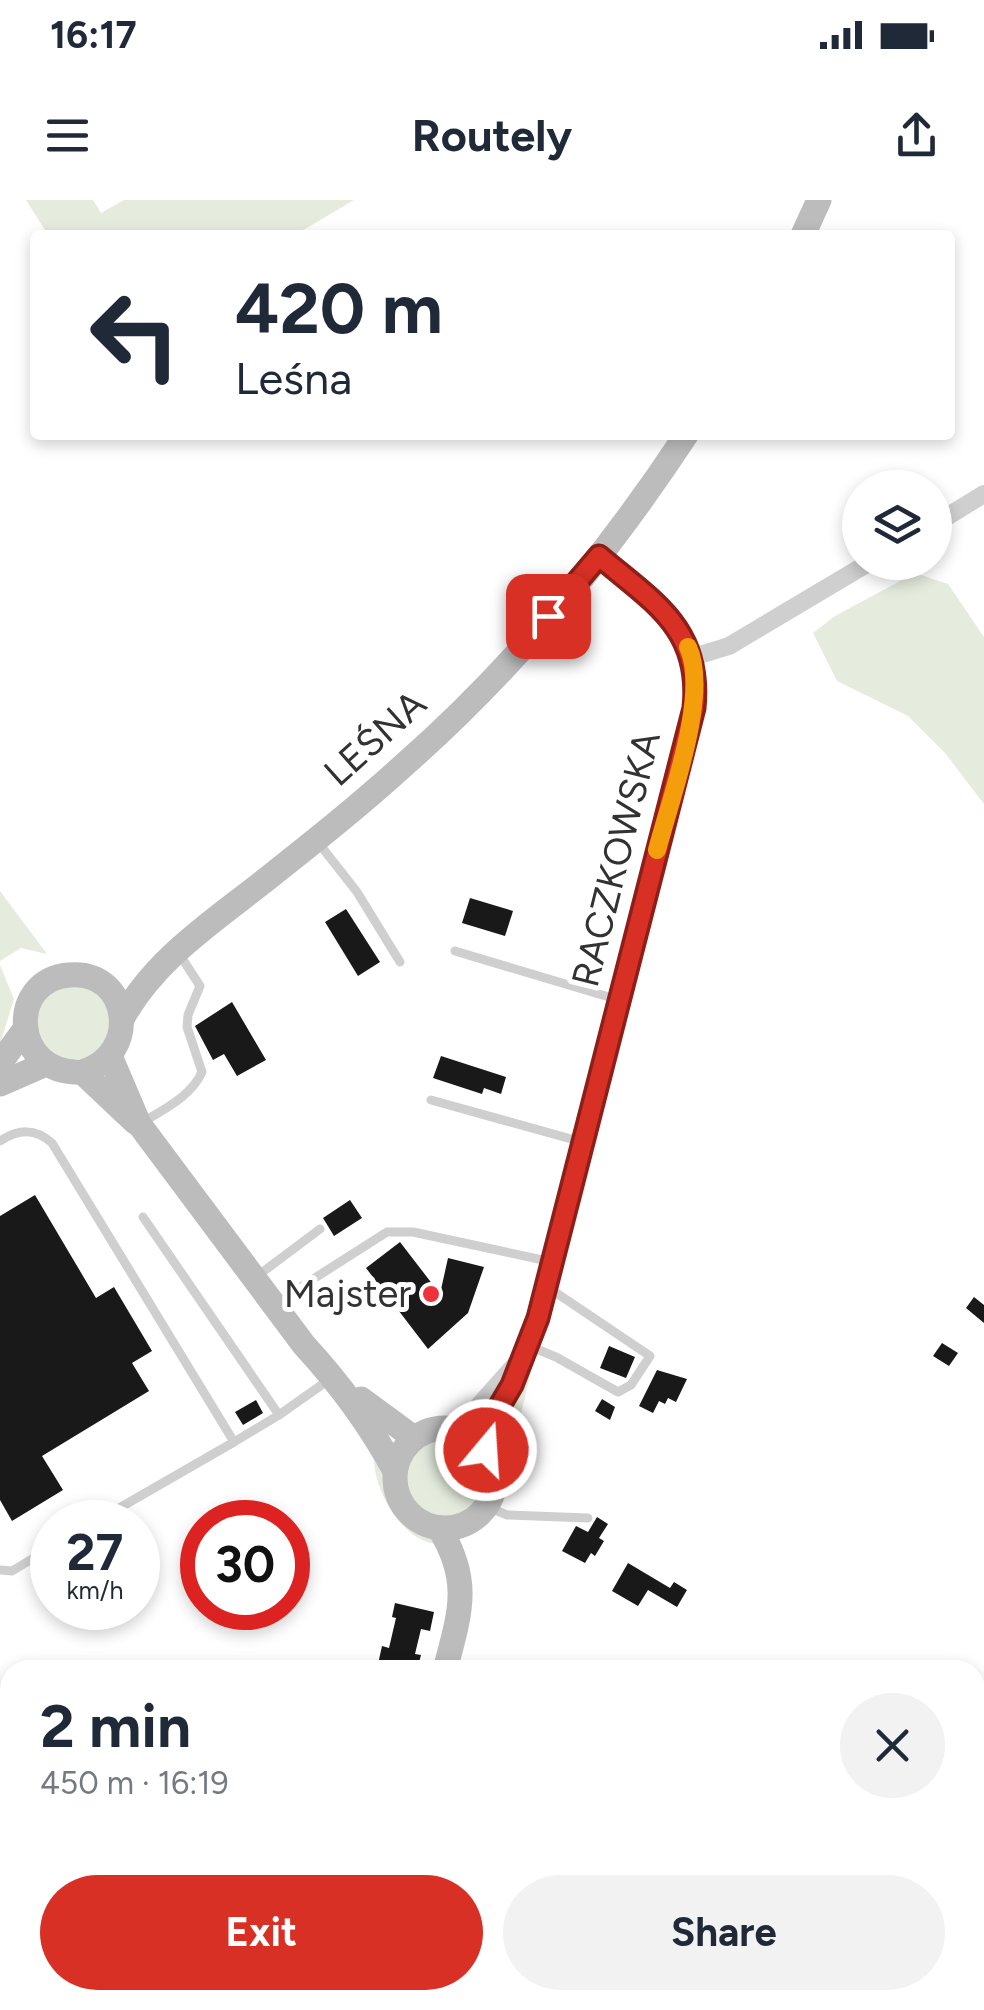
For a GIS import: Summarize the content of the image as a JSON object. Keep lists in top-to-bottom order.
{
  "streets": {
    "main road": ["LEŚNA"],
    "street": ["RACZKOWSKA"]
  },
  "crossings": [
    ["LEŚNA", "RACZKOWSKA"]
  ],
  "places": ["Majster"],
  "page": {
    "status": "16:17",
    "header": "Routely",
    "turn": ["420 m", "Leśna"],
    "speed": "27 km/h",
    "limit": "30",
    "heading": ["2 min", "450 m · 16:19"],
    "buttons": ["Exit", "Share"]
  }
}
